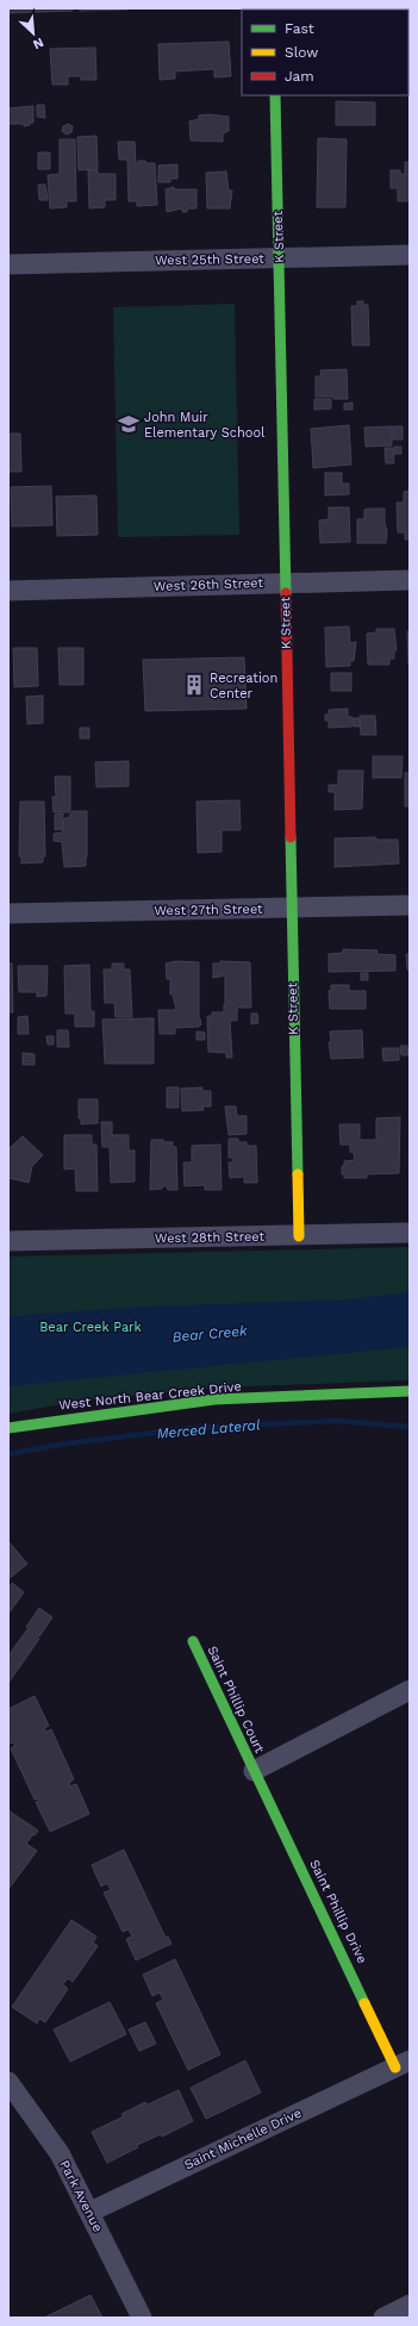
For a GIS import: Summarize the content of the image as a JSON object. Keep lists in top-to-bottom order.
{
  "streets": {
    "street": [
      "K Street",
      "West 25th Street",
      "West 26th Street",
      "West 27th Street",
      "West 28th Street",
      "West North Bear Creek Drive",
      "Saint Phillip Court",
      "Saint Phillip Drive",
      "Saint Michelle Drive",
      "Park Avenue"
    ]
  },
  "crossings": [
    ["K Street", "West 25th Street"],
    ["K Street", "West 26th Street"],
    ["K Street", "West 27th Street"],
    ["K Street", "West 28th Street"],
    ["Saint Phillip Court", "Saint Phillip Drive"],
    ["Saint Phillip Drive", "Saint Michelle Drive"],
    ["Saint Michelle Drive", "Park Avenue"]
  ],
  "water": ["Bear Creek", "Merced Lateral"],
  "parks": ["Bear Creek Park"],
  "places": {
    "school or university": ["John Muir Elementary School"],
    "building": ["Recreation Center"]
  },
  "legend": ["Fast", "Slow", "Jam"],
  "north": "bottom right"
}
